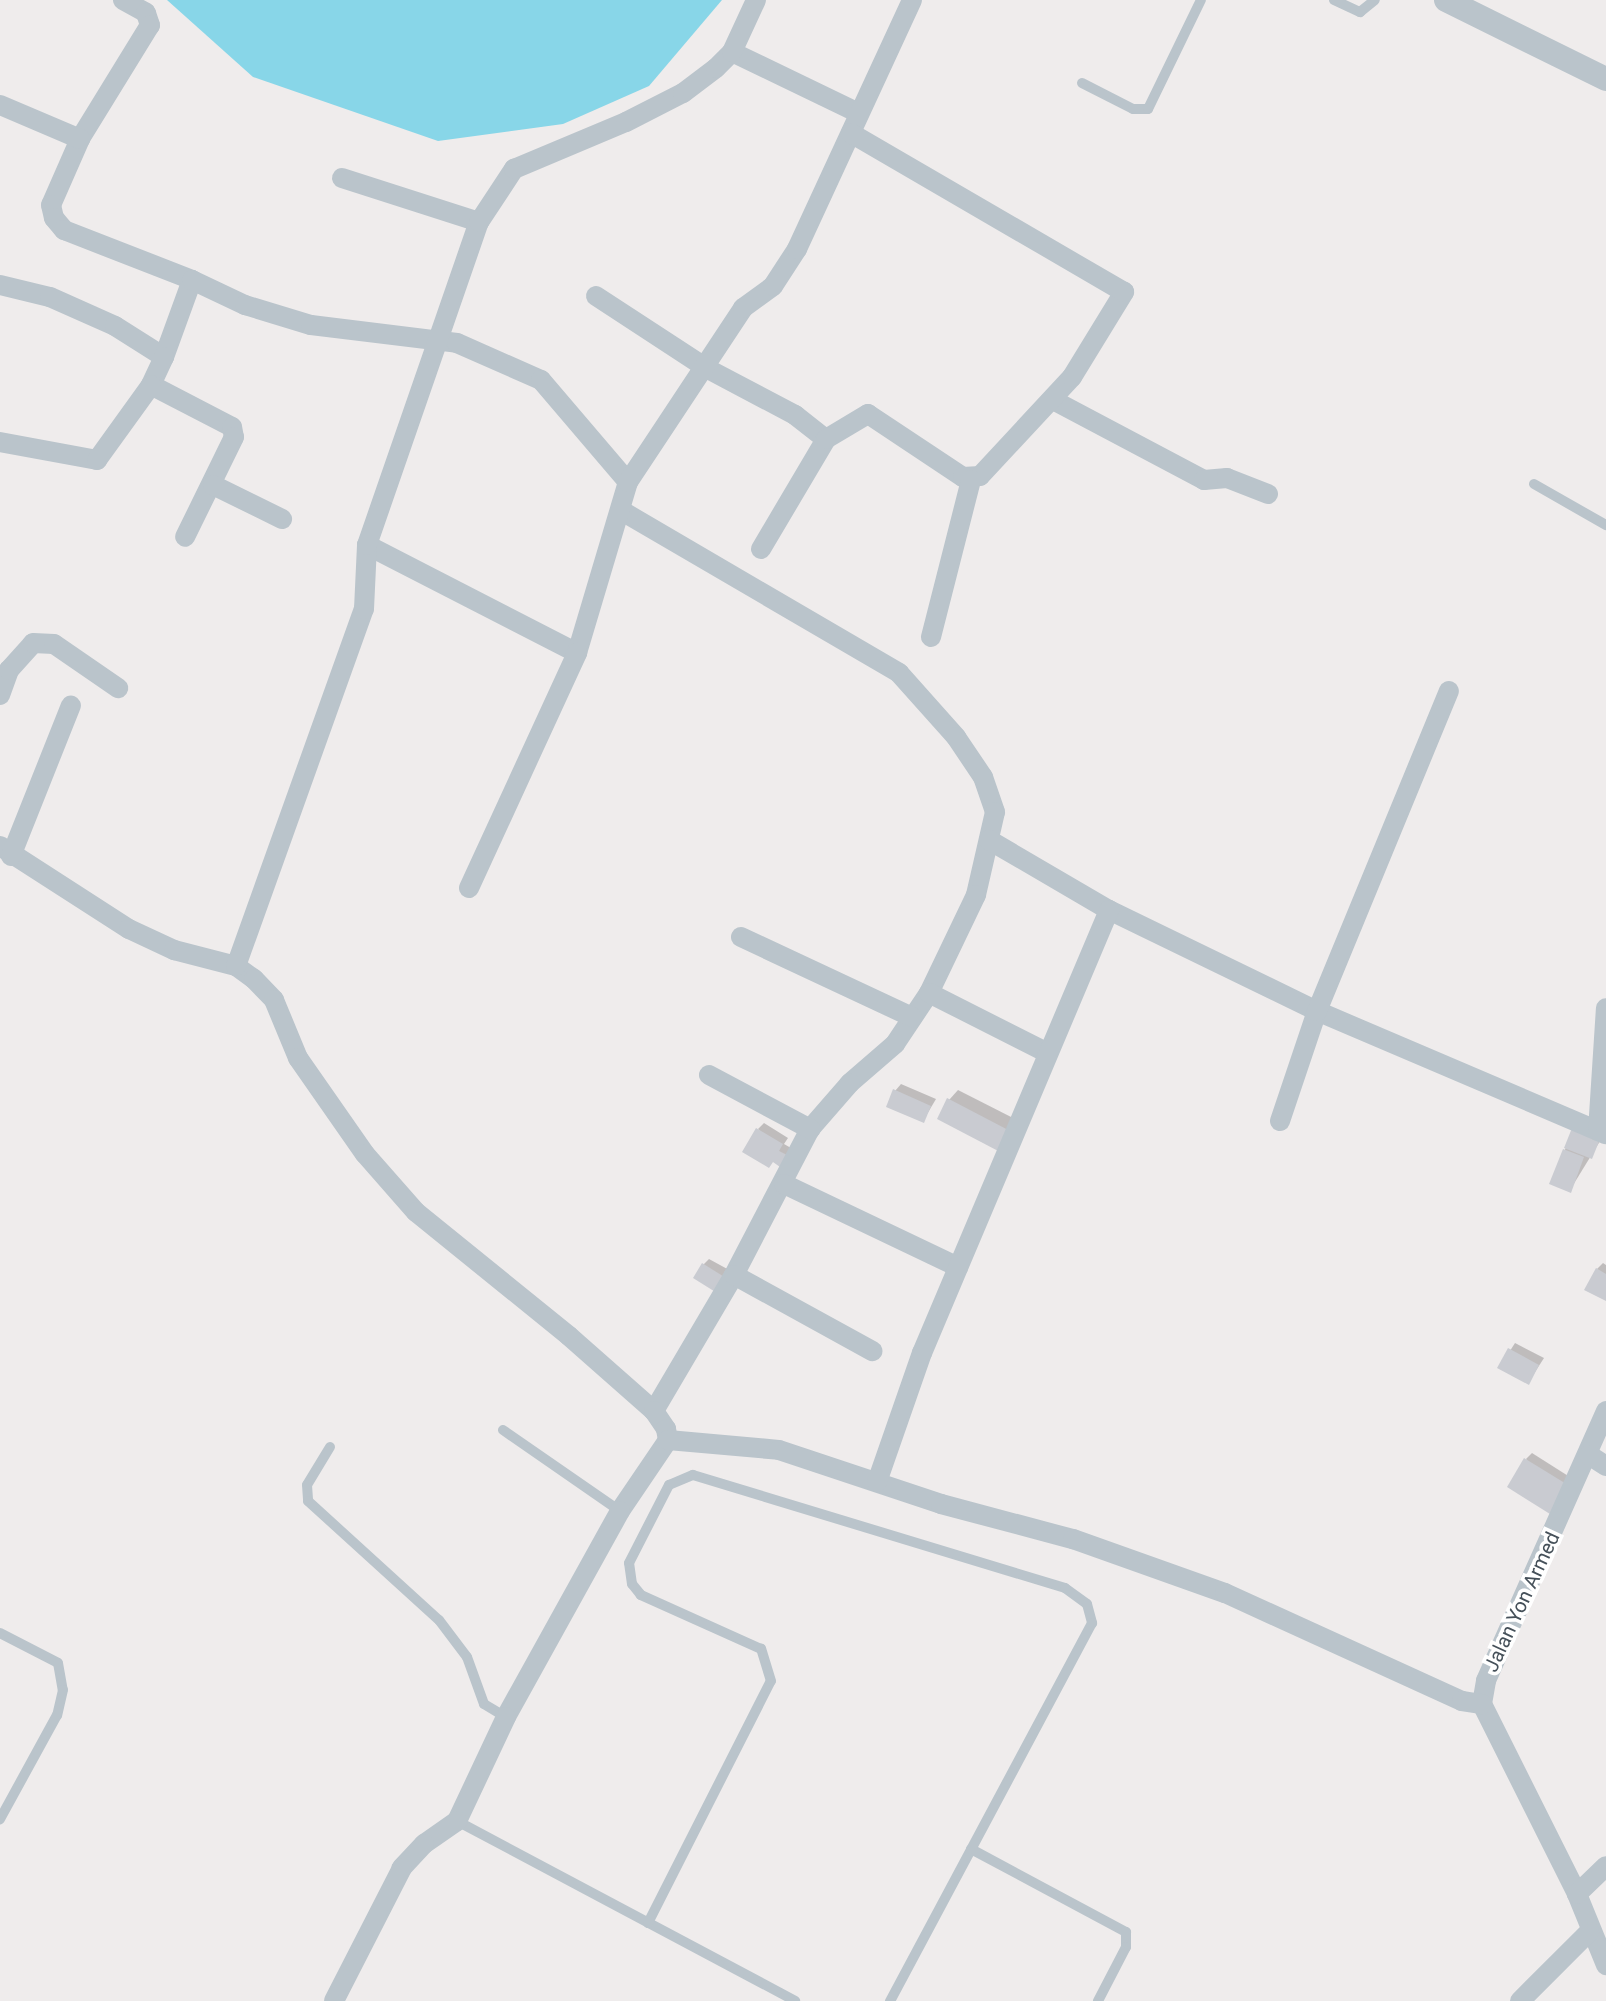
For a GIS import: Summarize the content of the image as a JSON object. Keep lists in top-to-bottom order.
{
  "streets": {
    "street": ["Jalan Yon Armed"]
  }
}
